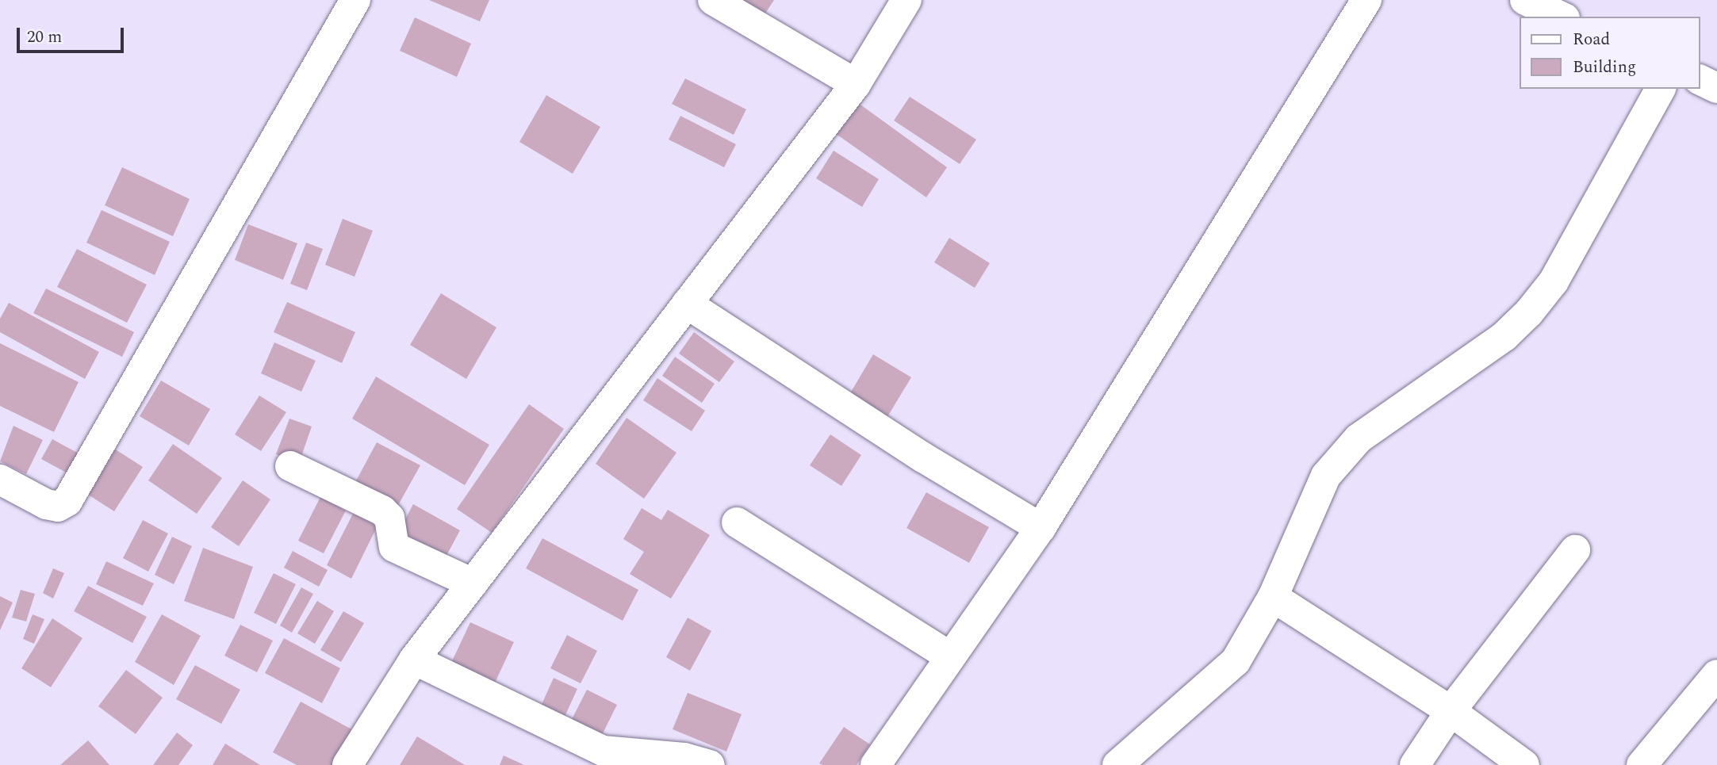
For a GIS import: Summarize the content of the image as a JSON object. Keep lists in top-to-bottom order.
{
  "legend": ["Road", "Building"],
  "scale_bar": "20 m"
}
